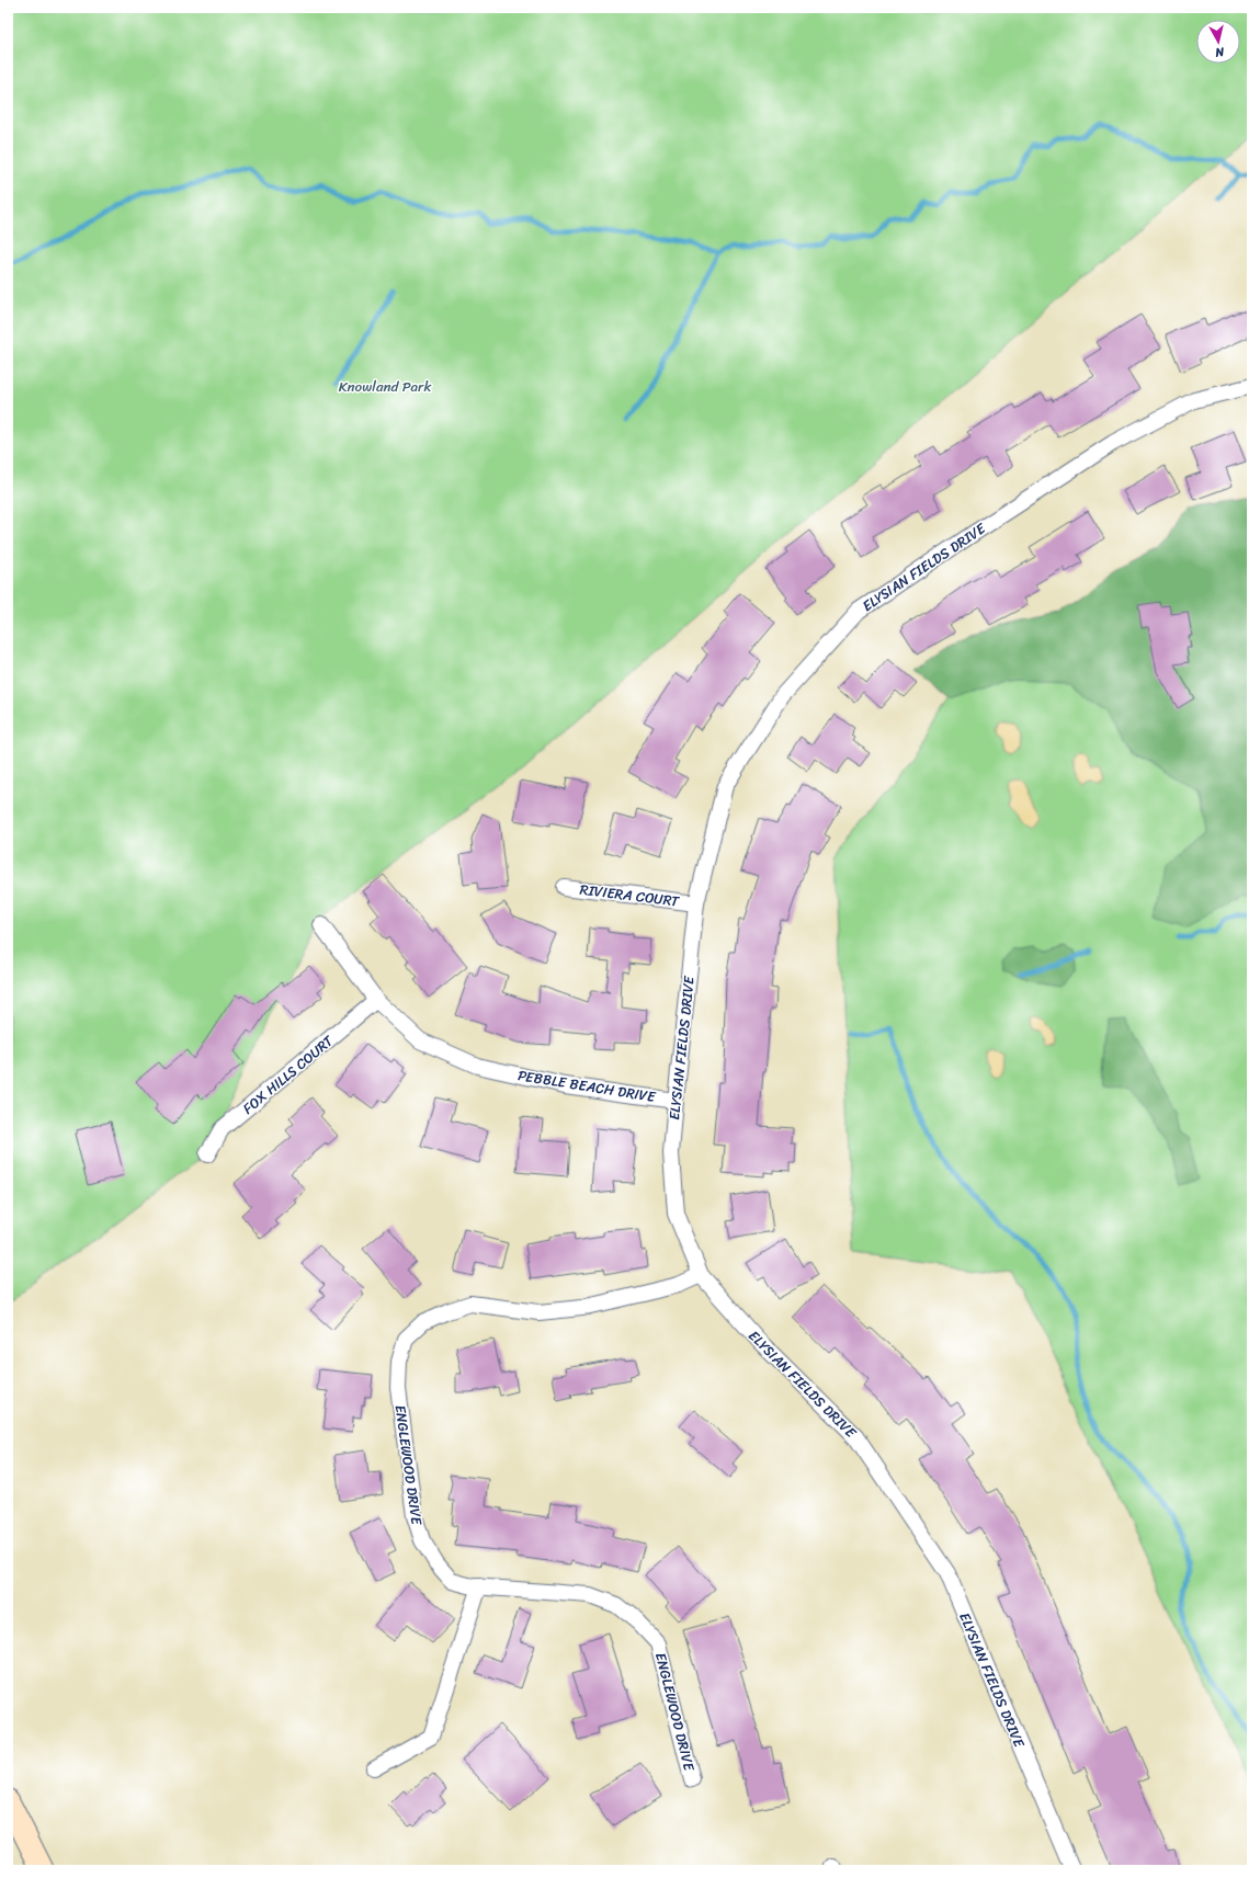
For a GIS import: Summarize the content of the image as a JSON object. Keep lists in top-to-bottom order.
{
  "streets": {
    "street": [
      "ELYSIAN FIELDS DRIVE",
      "RIVIERA COURT",
      "FOX HILLS COURT",
      "PEBBLE BEACH DRIVE",
      "ENGLEWOOD DRIVE"
    ]
  },
  "crossings": [
    ["ELYSIAN FIELDS DRIVE", "RIVIERA COURT"],
    ["ELYSIAN FIELDS DRIVE", "PEBBLE BEACH DRIVE"],
    ["ELYSIAN FIELDS DRIVE", "ENGLEWOOD DRIVE"],
    ["FOX HILLS COURT", "PEBBLE BEACH DRIVE"]
  ],
  "parks": ["Knowland Park"],
  "north": "bottom"
}
